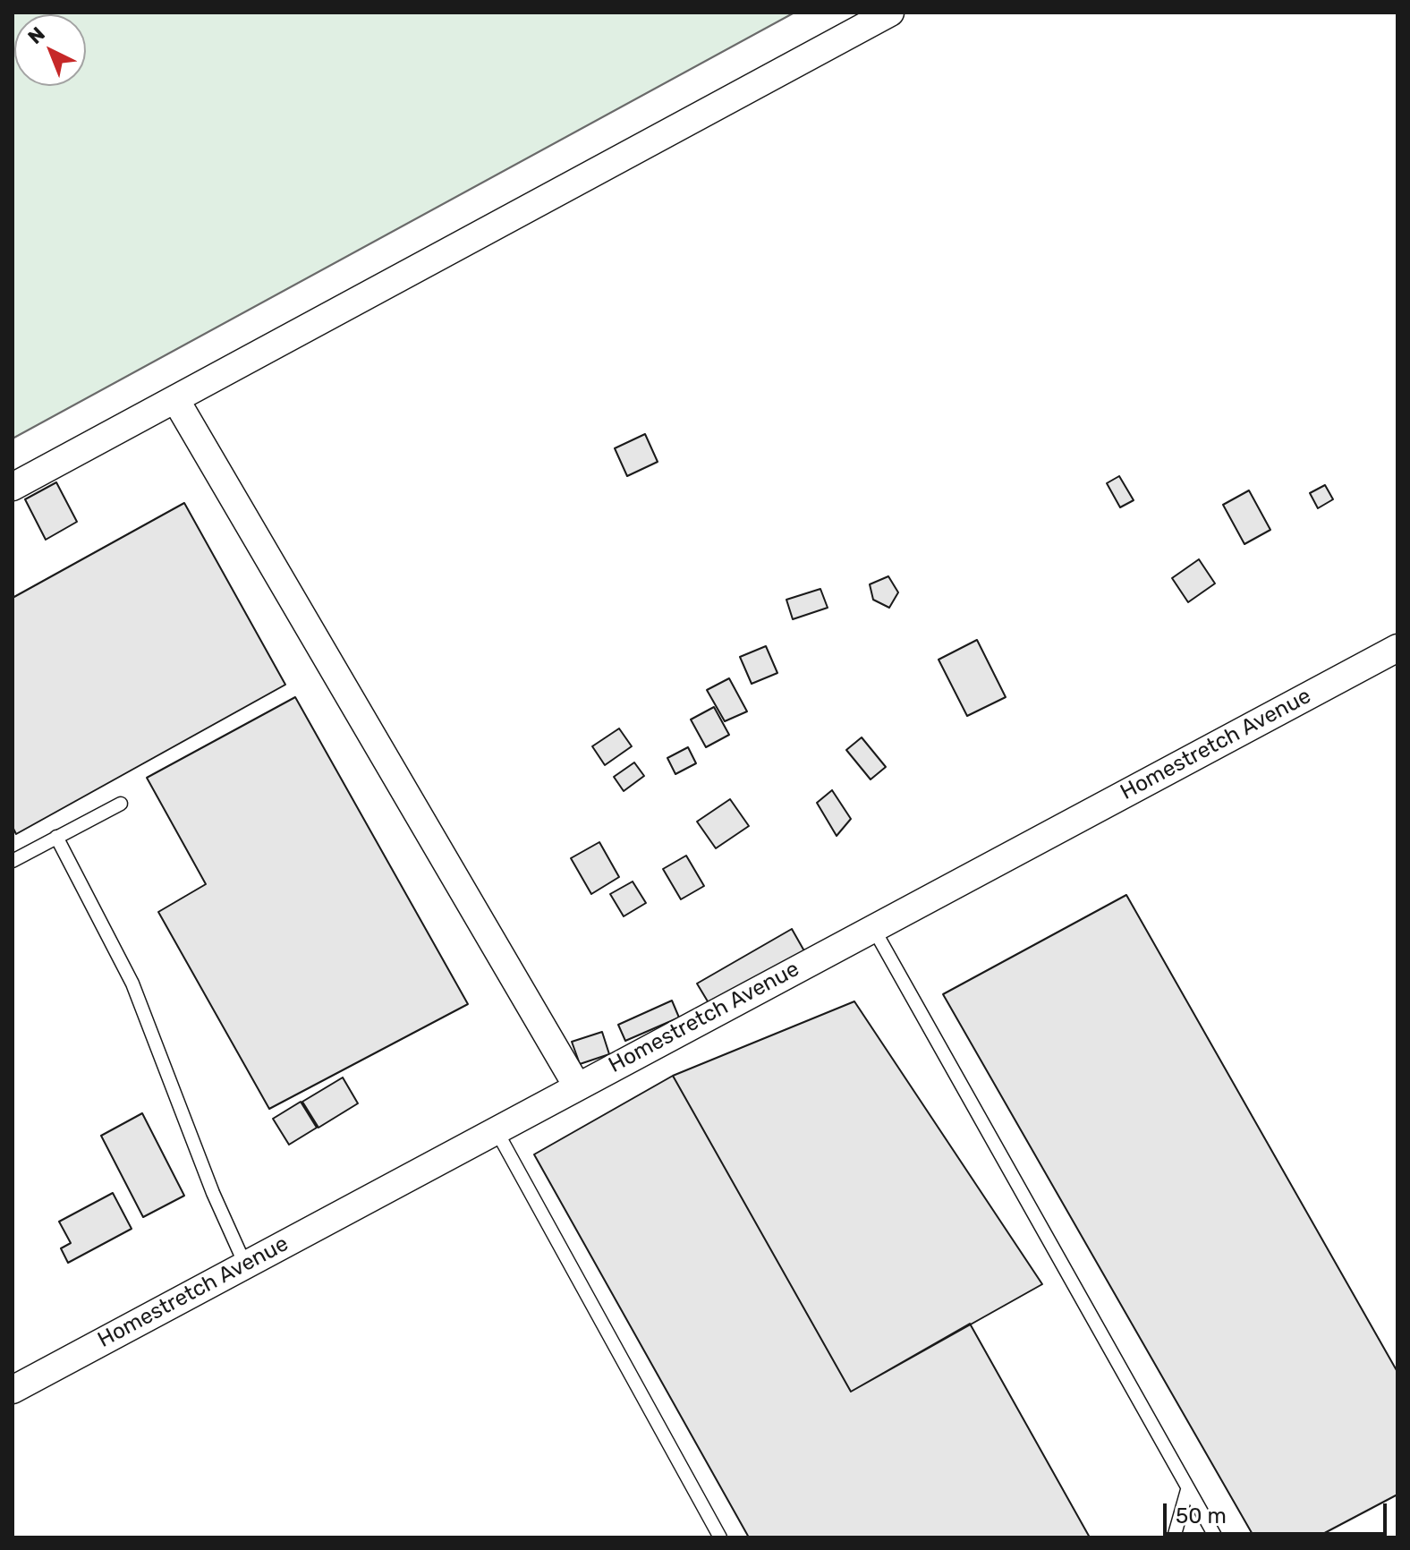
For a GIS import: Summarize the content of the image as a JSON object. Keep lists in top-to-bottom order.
{
  "streets": {
    "street": ["Homestretch Avenue"]
  },
  "scale_bar": "50 m",
  "north": "top left"
}
